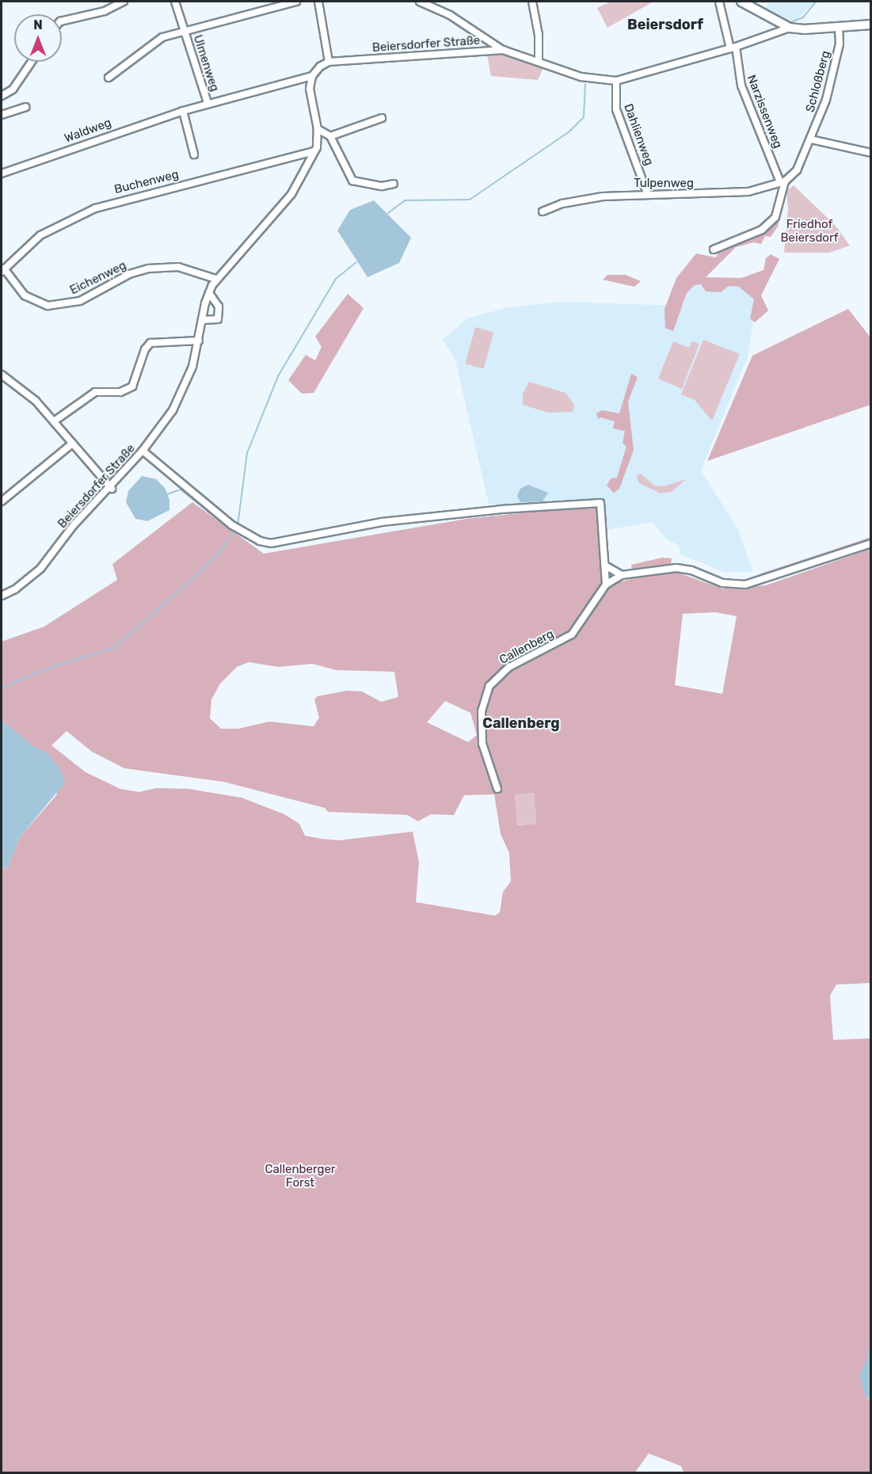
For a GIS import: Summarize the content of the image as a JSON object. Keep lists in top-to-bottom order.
{
  "streets": {
    "street": [
      "Beiersdorfer Straße",
      "Ulmenweg",
      "Schloßberg",
      "Narzissenweg",
      "Waldweg",
      "Dahlienweg",
      "Buchenweg",
      "Tulpenweg",
      "Eichenweg",
      "Callenberg"
    ]
  },
  "crossings": [
    ["Beiersdorfer Straße", "Narzissenweg"],
    ["Beiersdorfer Straße", "Waldweg"],
    ["Beiersdorfer Straße", "Dahlienweg"],
    ["Beiersdorfer Straße", "Buchenweg"],
    ["Beiersdorfer Straße", "Eichenweg"],
    ["Ulmenweg", "Waldweg"],
    ["Schloßberg", "Narzissenweg"],
    ["Schloßberg", "Tulpenweg"],
    ["Narzissenweg", "Tulpenweg"],
    ["Dahlienweg", "Tulpenweg"],
    ["Buchenweg", "Eichenweg"]
  ],
  "districts": ["Beiersdorf", "Callenberg"],
  "parks": ["Friedhof Beiersdorf", "Callenberger Forst"],
  "north": "top"
}
